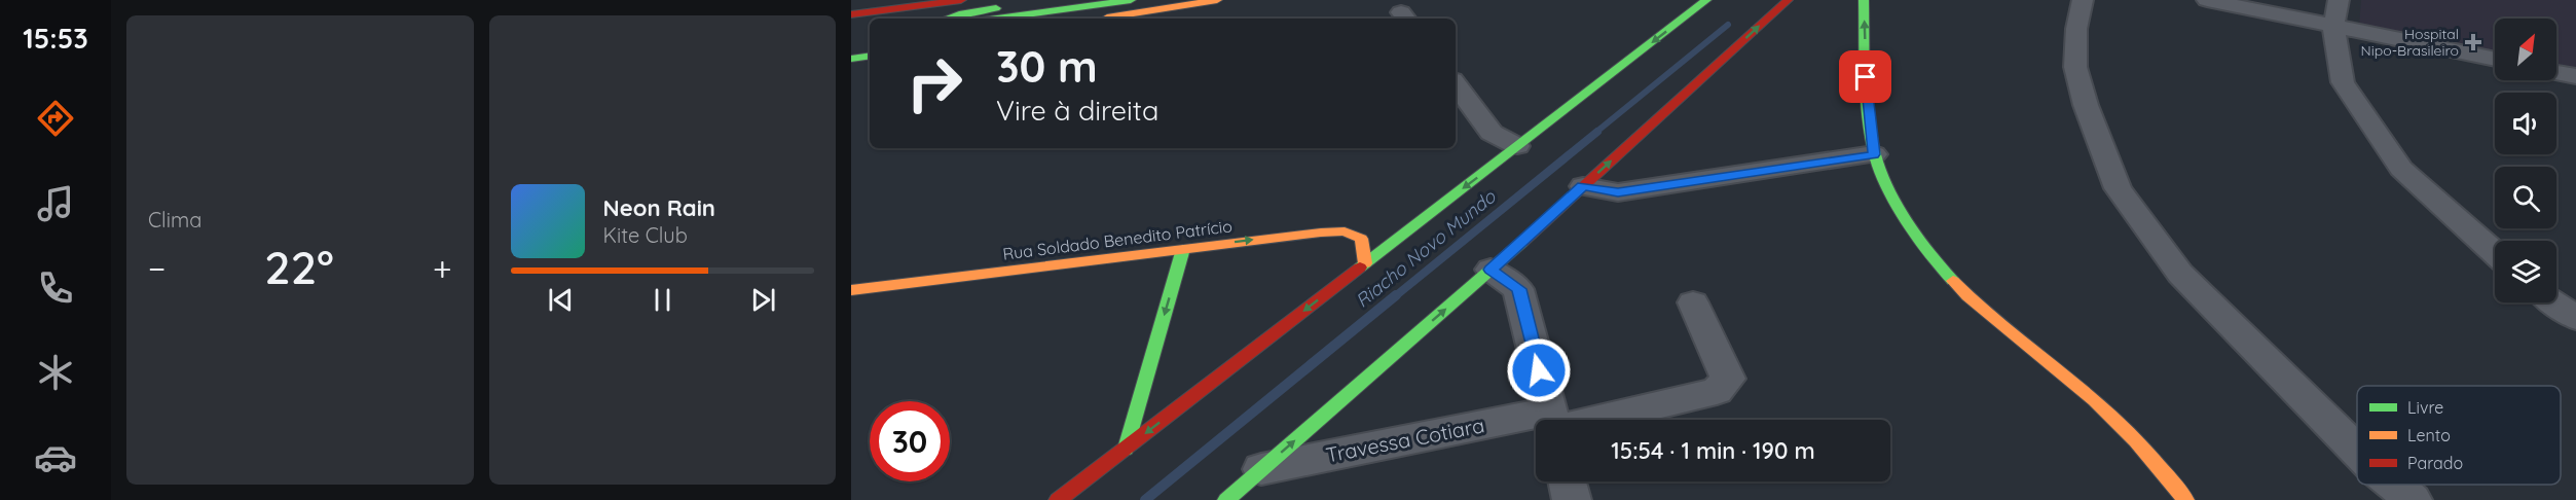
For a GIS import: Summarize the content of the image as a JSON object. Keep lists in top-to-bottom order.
{
  "streets": {
    "main road": ["Rua Soldado Benedito Patrício"],
    "street": ["Travessa Cotiara"]
  },
  "water": ["Riacho Novo Mundo"],
  "places": {
    "health": ["Hospital Nipo-Brasileiro"]
  },
  "legend": ["Livre", "Lento", "Parado"],
  "north": "top right",
  "page": {
    "tabs": "15:53",
    "tile": "Clima",
    "turn": ["30 m", "Vire à direita"],
    "song": ["Neon Rain", "Kite Club"],
    "heat": ["−", "22°", "+"],
    "limit": "30",
    "trip": "15:54 · 1 min · 190 m"
  }
}
